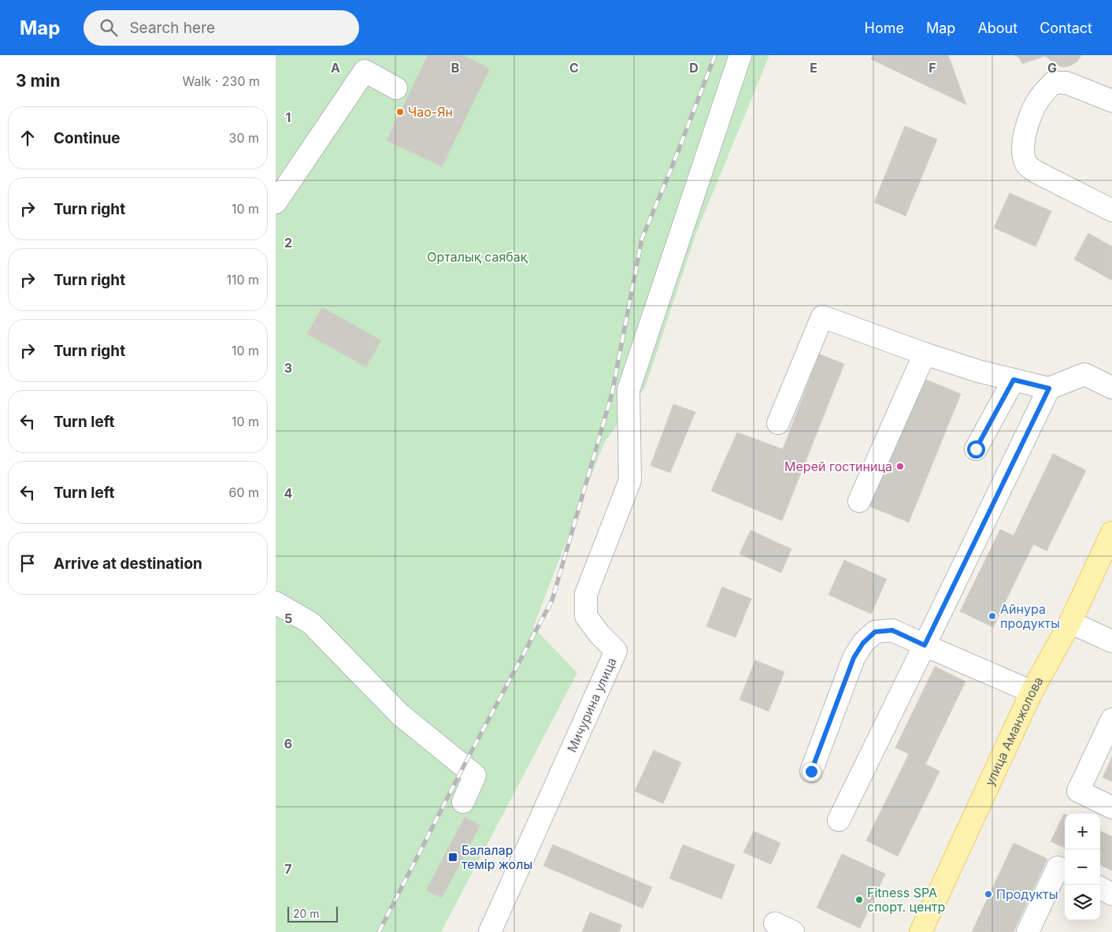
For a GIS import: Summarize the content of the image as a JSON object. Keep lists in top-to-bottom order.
{
  "streets": {
    "main road": ["улица Аманжолова"],
    "street": ["Мичурина улица"]
  },
  "parks": ["Орталық саябақ"],
  "places": {
    "other": [
      "Чао-Ян",
      "Мерей гостиница",
      "Айнура продукты",
      "Продукты",
      "Fitness SPA спорт. центр"
    ],
    "transit": ["Балалар темір жолы"]
  },
  "scale_bar": "20 m",
  "page": {
    "header": "Map",
    "search": "Search here",
    "nav": [
      "Home",
      "Map",
      "About",
      "Contact"
    ],
    "heading": ["3 min", "Walk · 230 m"],
    "list": [
      ["Continue", "30 m"],
      ["Turn right", "10 m"],
      ["Turn right", "110 m"],
      ["Turn right", "10 m"],
      ["Turn left", "10 m"],
      ["Turn left", "60 m"],
      "Arrive at destination"
    ],
    "map_buttons": ["+", "−"],
    "scale": "20 m"
  },
  "grid": {
    "columns": [
      "A",
      "B",
      "C",
      "D",
      "E",
      "F",
      "G"
    ],
    "rows": [
      "1",
      "2",
      "3",
      "4",
      "5",
      "6",
      "7"
    ]
  }
}
